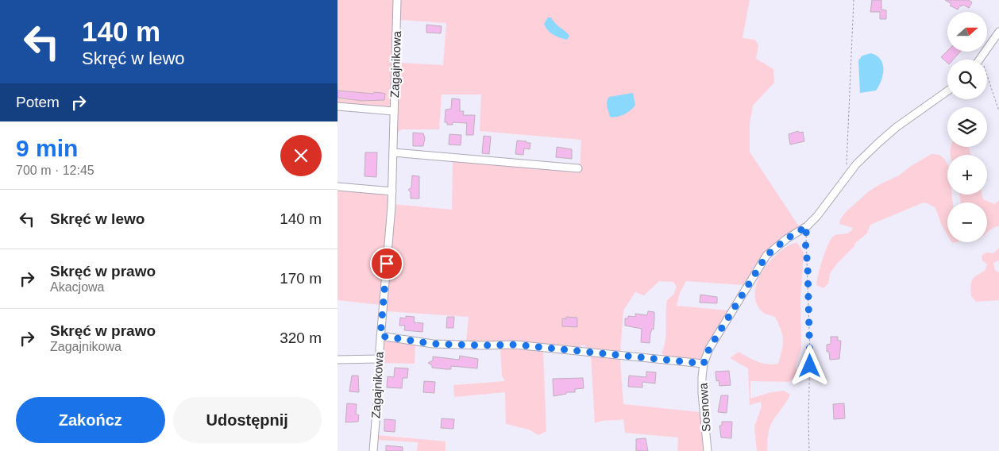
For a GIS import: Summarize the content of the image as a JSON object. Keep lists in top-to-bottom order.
{
  "streets": {
    "street": ["Zagajnikowa", "Sosnowa"]
  },
  "north": "right",
  "page": {
    "turn": ["140 m", "Skręć w lewo"],
    "map_buttons": ["+", "−"],
    "then": "Potem",
    "heading": ["9 min", "700 m · 12:45"],
    "list": [
      {
        "name": "Skręć w lewo",
        "value": "140 m"
      },
      {
        "name": "Skręć w prawo",
        "note": "Akacjowa",
        "value": "170 m"
      },
      {
        "name": "Skręć w prawo",
        "note": "Zagajnikowa",
        "value": "320 m"
      }
    ],
    "buttons": ["Zakończ", "Udostępnij"]
  }
}
